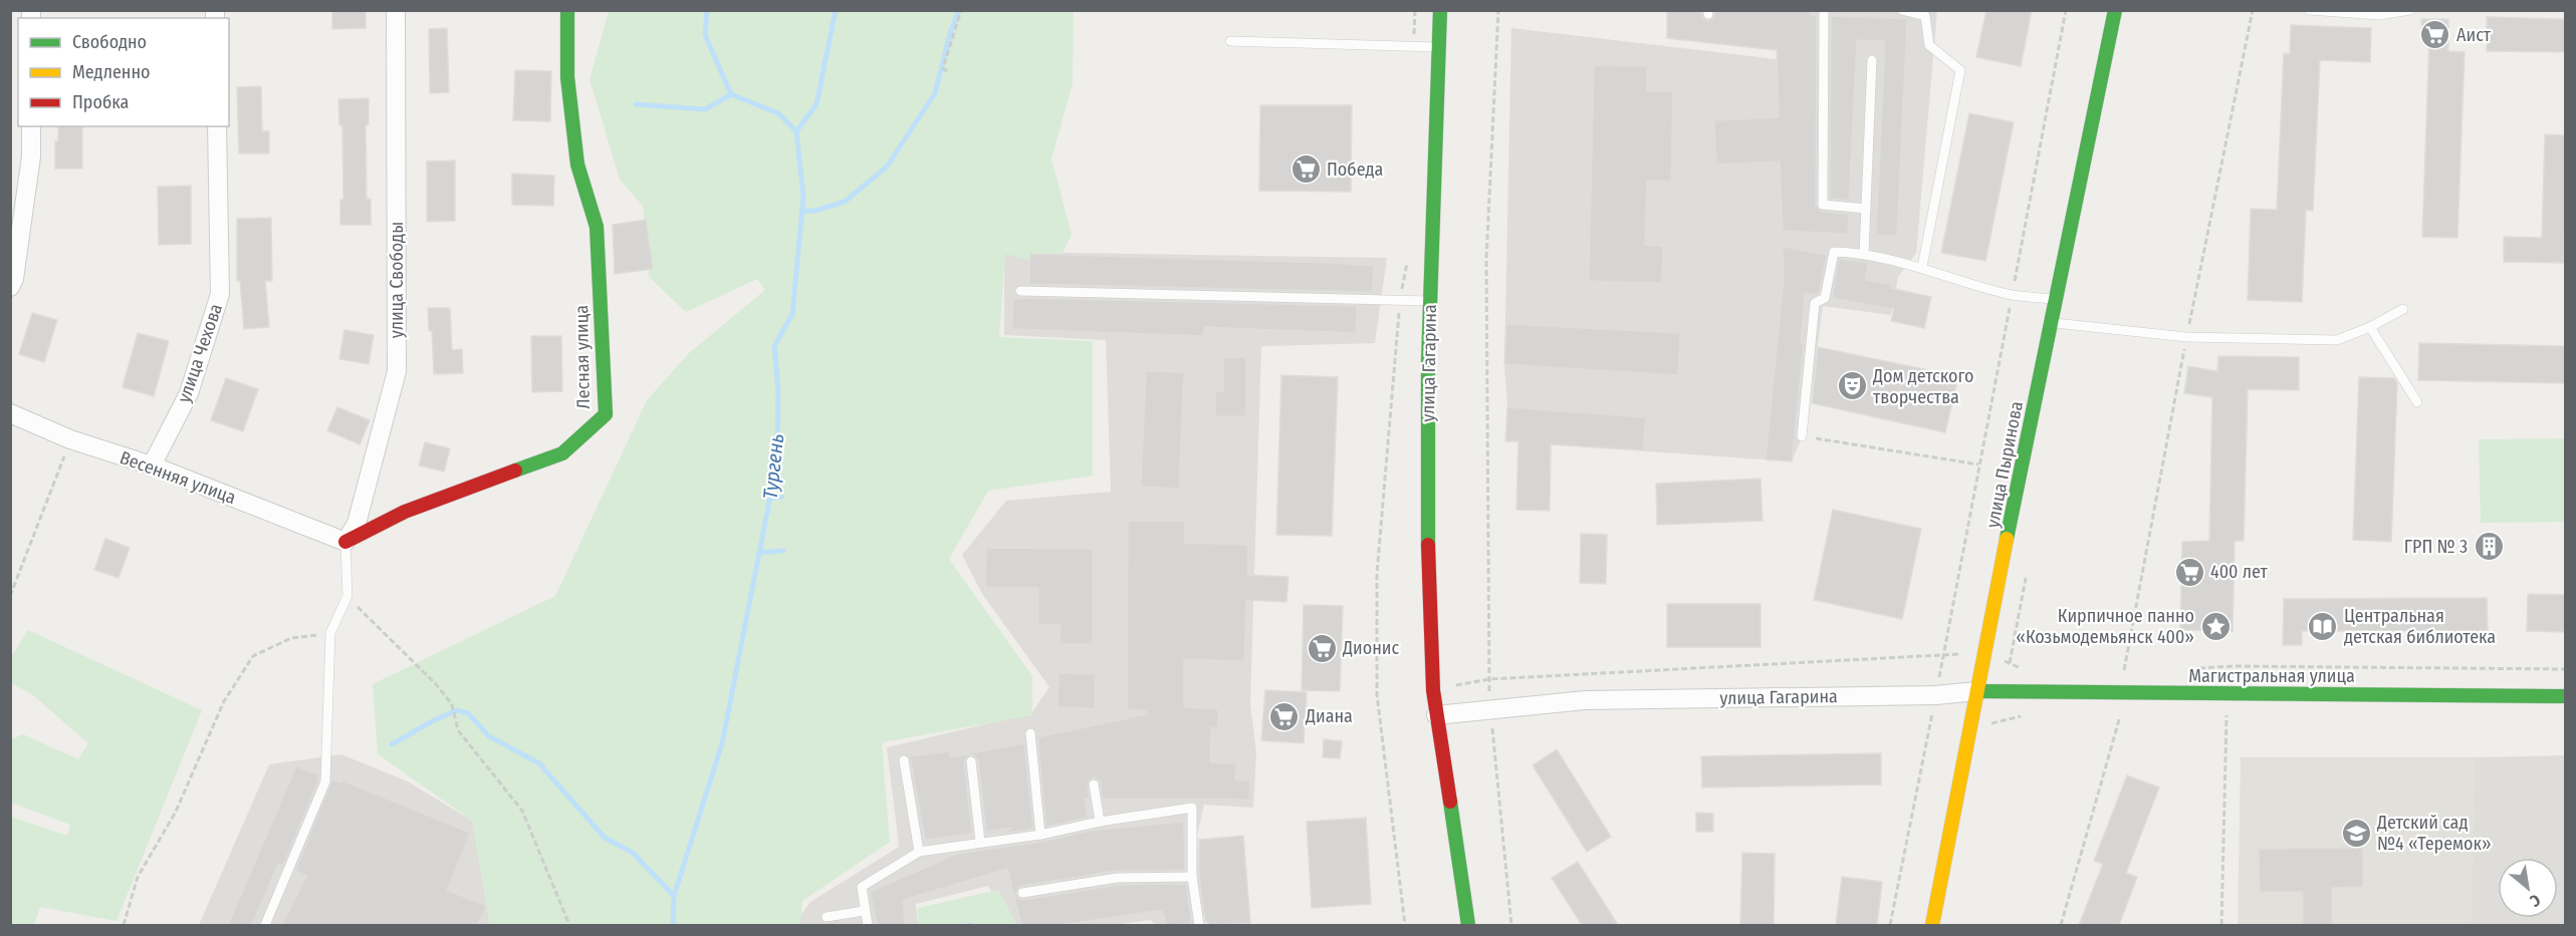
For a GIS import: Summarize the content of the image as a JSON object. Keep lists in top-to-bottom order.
{
  "streets": {
    "street": [
      "улица Свободы",
      "улица Чехова",
      "Лесная улица",
      "улица Гагарина",
      "улица Пыринова",
      "Весенняя улица",
      "Магистральная улица"
    ]
  },
  "crossings": [
    ["улица Свободы", "Лесная улица"],
    ["улица Свободы", "Весенняя улица"],
    ["улица Чехова", "Весенняя улица"],
    ["Лесная улица", "Весенняя улица"],
    ["улица Гагарина", "улица Пыринова"],
    ["улица Гагарина", "Магистральная улица"],
    ["улица Пыринова", "Магистральная улица"]
  ],
  "water": ["Тургень"],
  "places": {
    "supermarket": [
      "Аист",
      "Победа",
      "400 лет",
      "Дионис",
      "Диана"
    ],
    "theatre": ["Дом детского творчества"],
    "building": ["ГРП № 3"],
    "place": ["Кирпичное панно «Козьмодемьянск 400»"],
    "library": ["Центральная детская библиотека"],
    "school or university": ["Детский сад №4 «Теремок»"]
  },
  "legend": ["Свободно", "Медленно", "Пробка"],
  "north": "bottom right"
}
